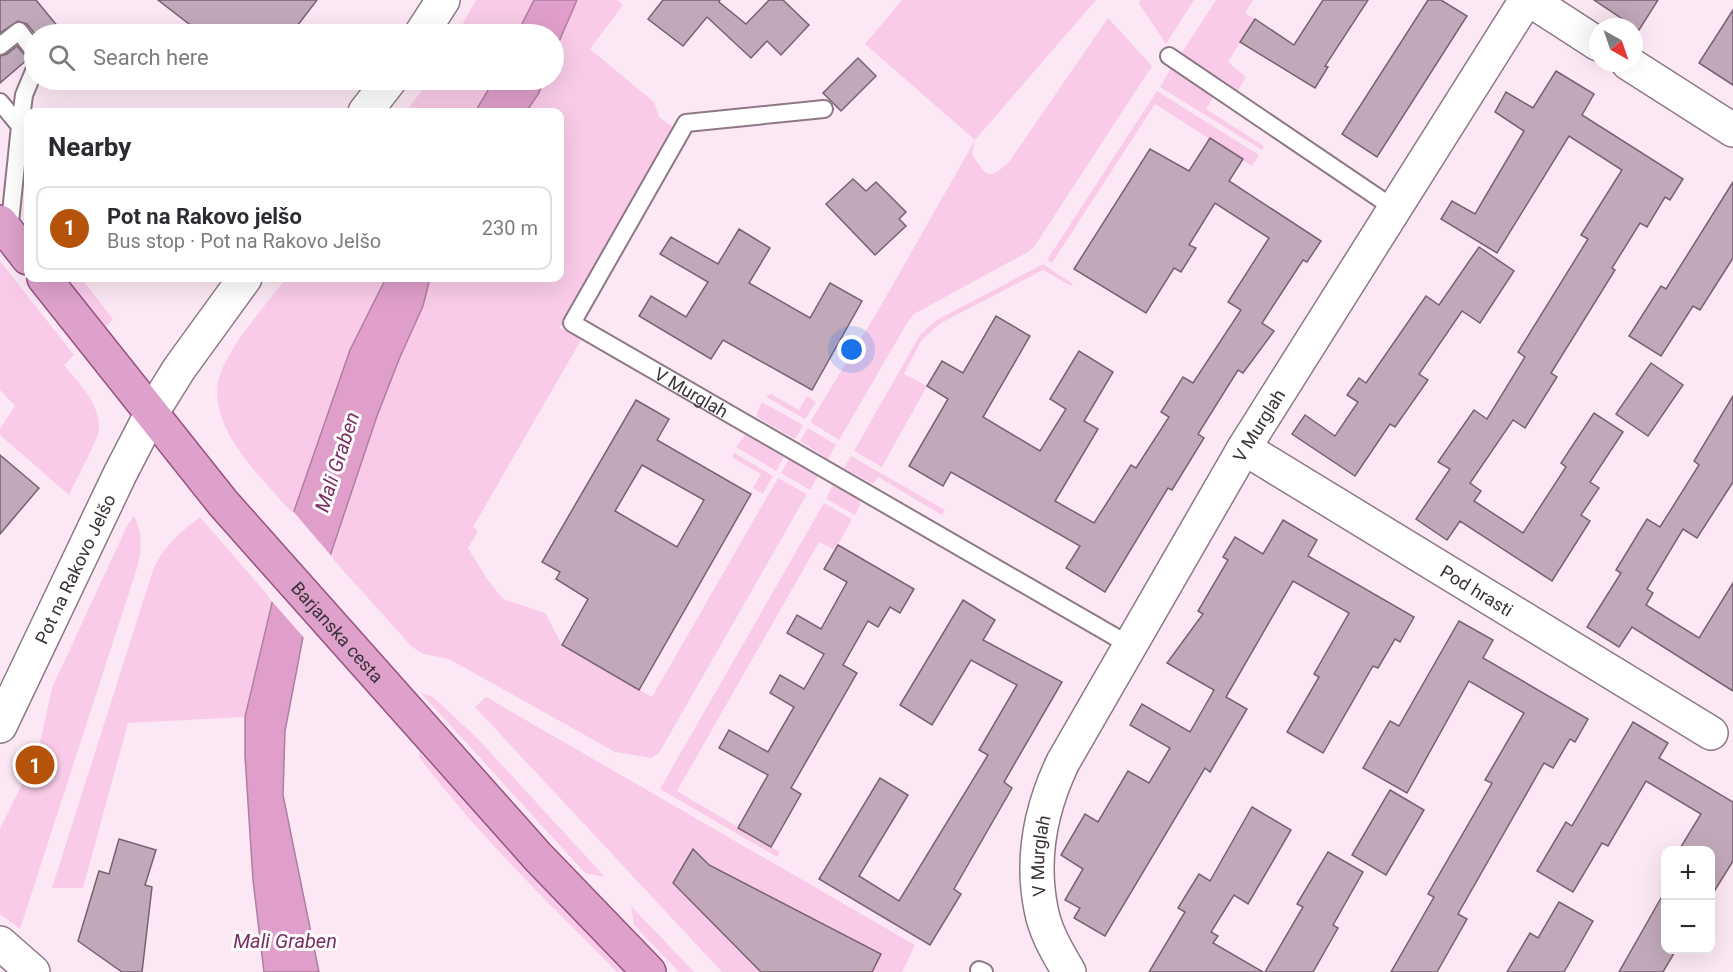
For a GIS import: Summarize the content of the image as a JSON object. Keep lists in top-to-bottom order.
{
  "streets": {
    "main road": ["Barjanska cesta"],
    "street": ["V Murglah", "Pot na Rakovo Jelšo", "Pod hrasti"]
  },
  "crossings": [
    ["V Murglah", "Pod hrasti"],
    ["Pot na Rakovo Jelšo", "Barjanska cesta"]
  ],
  "water": ["Mali Graben"],
  "north": "bottom right",
  "page": {
    "search": "Search here",
    "heading": "Nearby",
    "list": [
      {
        "mark": "1",
        "name": "Pot na Rakovo jelšo",
        "note": "Bus stop · Pot na Rakovo Jelšo",
        "value": "230 m"
      }
    ],
    "pins": "1",
    "map_buttons": ["+", "−"]
  }
}
